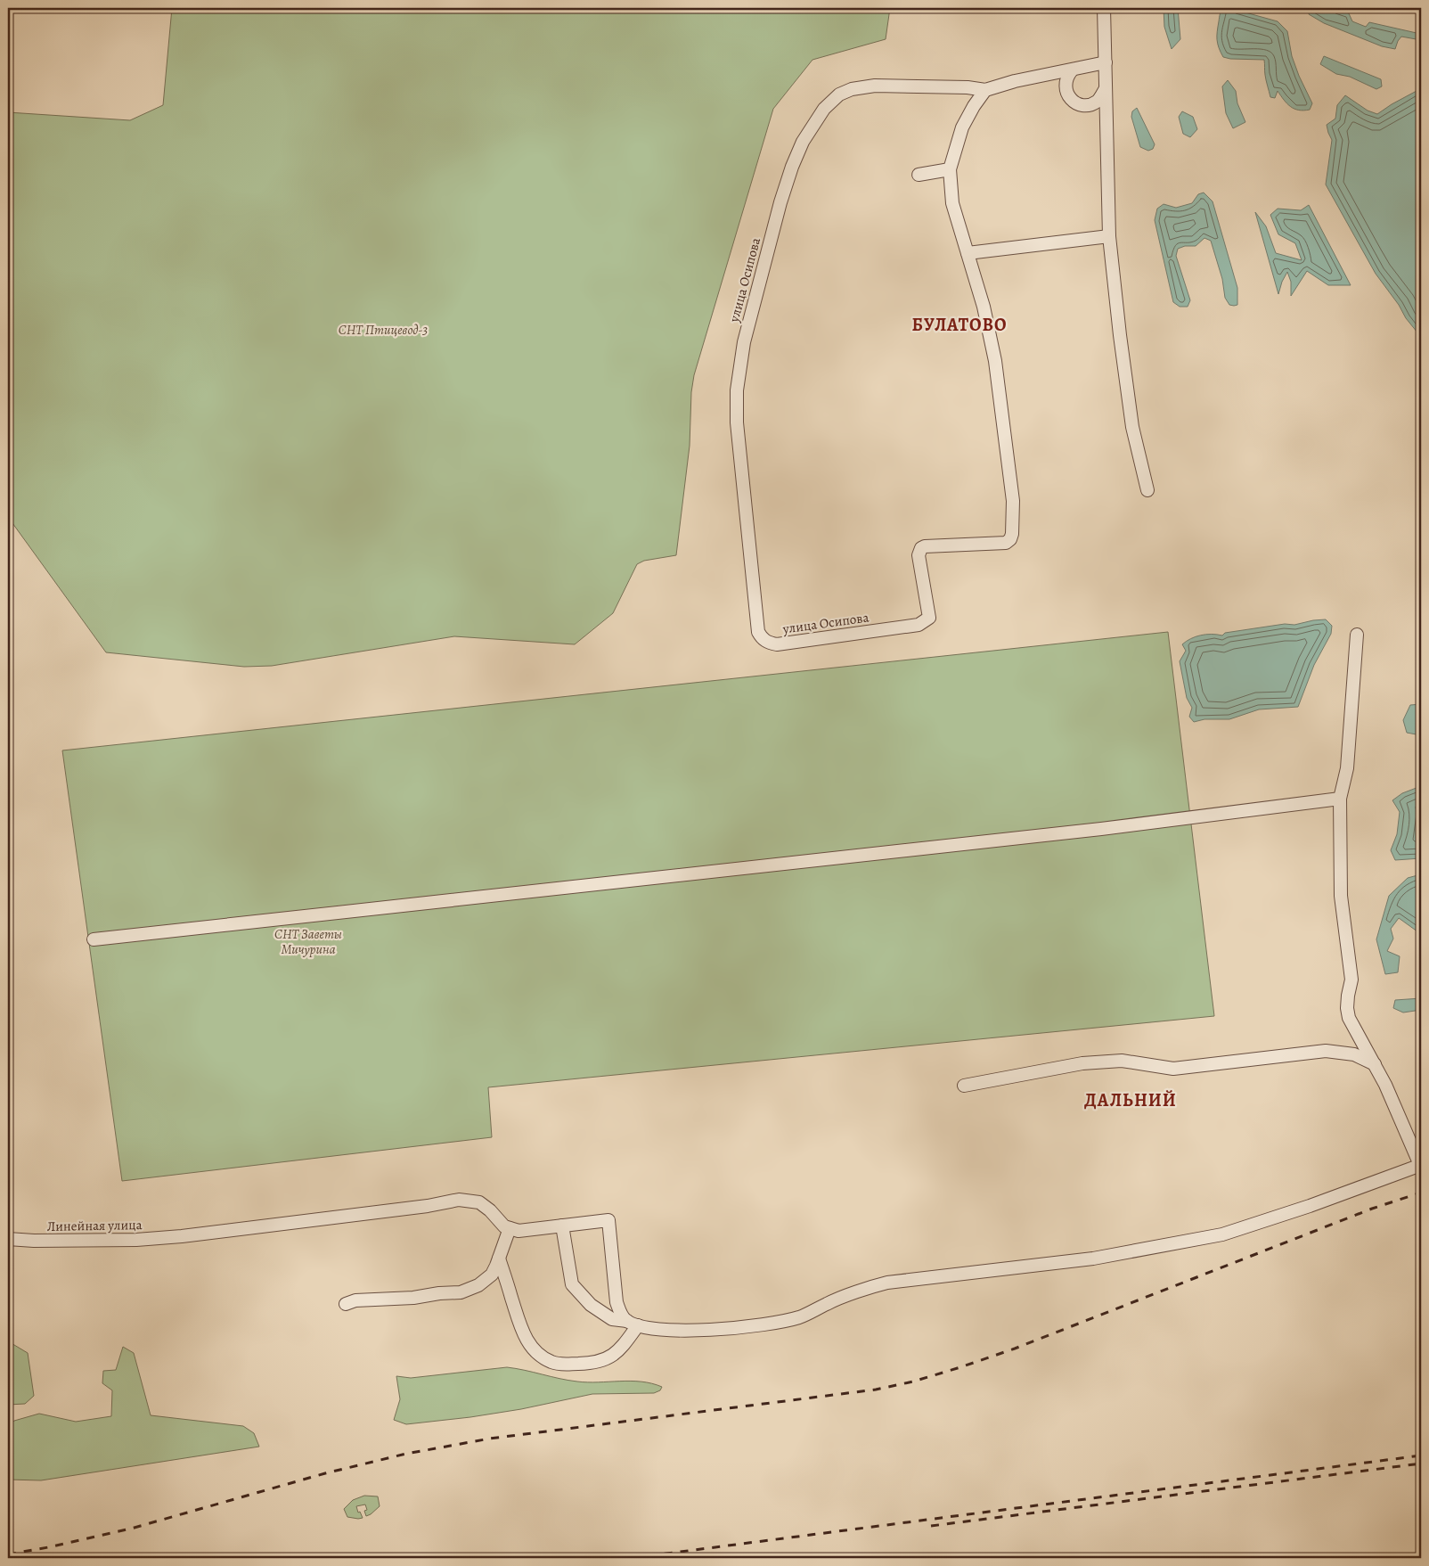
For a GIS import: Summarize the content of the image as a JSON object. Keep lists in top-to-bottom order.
{
  "streets": {
    "street": ["улица Осипова", "Линейная улица"]
  },
  "districts": ["БУЛАТОВО", "ДАЛЬНИЙ"],
  "parks": ["СНТ Птицевод-3", "СНТ Заветы Мичурина"]
}
